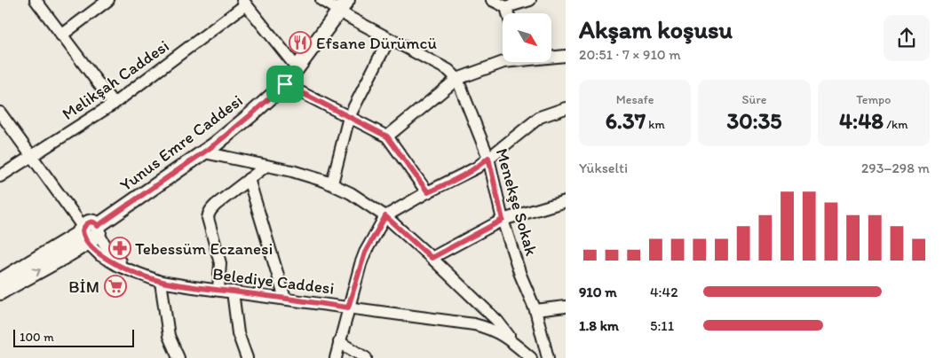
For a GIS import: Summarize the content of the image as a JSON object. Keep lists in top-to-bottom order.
{
  "streets": {
    "main road": ["Yunus Emre Caddesi"],
    "street": ["Melikşah Caddesi", "Menekşe Sokak", "Belediye Caddesi"]
  },
  "crossings": [
    ["Melikşah Caddesi", "Belediye Caddesi"],
    ["Yunus Emre Caddesi", "Belediye Caddesi"]
  ],
  "places": {
    "restaurant": ["Efsane Dürümcü"],
    "pharmacy": ["Tebessüm Eczanesi"],
    "supermarket": ["BİM"]
  },
  "scale_bar": "100 m",
  "north": "bottom right",
  "page": {
    "heading": ["Akşam koşusu", "20:51 · 7 × 910 m"],
    "stats": [
      ["Mesafe", "6.37 km"],
      ["Süre", "30:35"],
      ["Tempo", "4:48 /km"]
    ],
    "chart": ["Yükselti", "293–298 m"],
    "list": [
      {
        "name": "910 m",
        "note": "4:42"
      },
      {
        "name": "1.8 km",
        "note": "5:11"
      }
    ],
    "scale": "100 m"
  }
}
